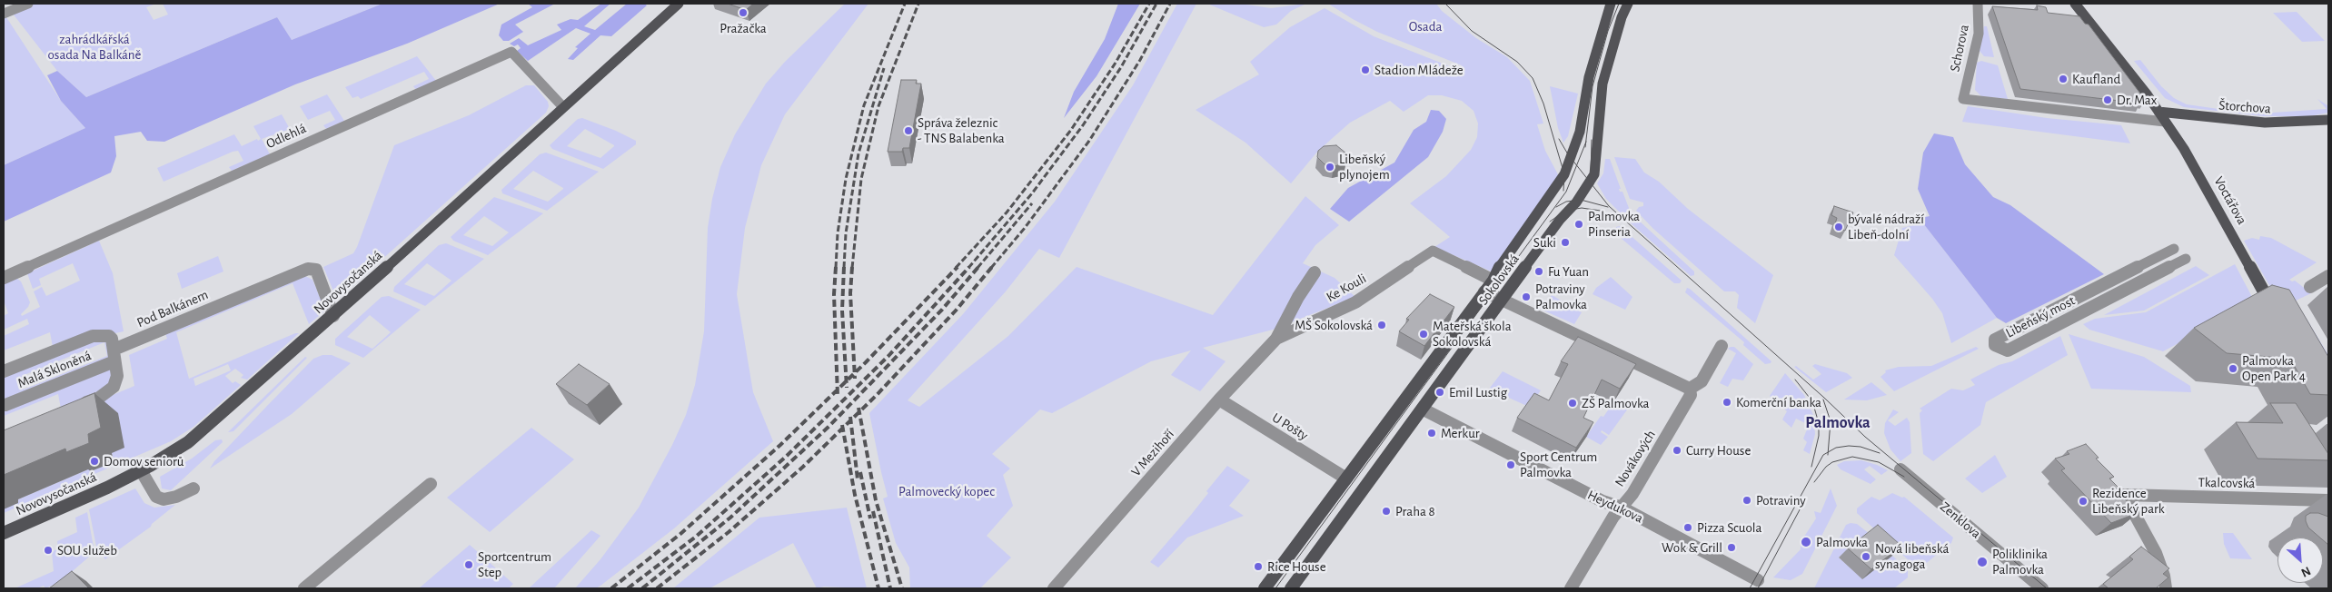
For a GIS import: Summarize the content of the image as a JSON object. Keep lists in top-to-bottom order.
{
  "streets": {
    "main road": [
      "Štorchova",
      "Voctářova",
      "Sokolovská",
      "Novovysočanská"
    ],
    "street": [
      "Schorova",
      "Odlehlá",
      "Ke Kouli",
      "Pod Balkánem",
      "Libeňský most",
      "Malá Skloněná",
      "U Pošty",
      "V Mezihoří",
      "Novákových",
      "Tkalcovská",
      "Heydukova",
      "Zenklova"
    ]
  },
  "crossings": [
    ["Schorova", "Voctářova"],
    ["Štorchova", "Voctářova"],
    ["Odlehlá", "Novovysočanská"],
    ["Sokolovská", "Ke Kouli"],
    ["Sokolovská", "U Pošty"],
    ["Sokolovská", "Heydukova"],
    ["Novovysočanská", "Pod Balkánem"],
    ["Ke Kouli", "V Mezihoří"],
    ["Pod Balkánem", "Malá Skloněná"],
    ["U Pošty", "V Mezihoří"],
    ["Novákových", "Heydukova"]
  ],
  "districts": ["Palmovka"],
  "parks": ["Osada", "zahrádkářská osada Na Balkáně", "Palmovecký kopec"],
  "places": [
    "Pražačka",
    "Stadion Mládeže",
    "Kaufland",
    "Dr. Max",
    "Správa železnic - TNS Balabenka",
    "Libeňský plynojem",
    "Palmovka Pinseria",
    "bývalé nádraží Libeň-dolní",
    "Suki",
    "Fu Yuan",
    "Potraviny Palmovka",
    "MŠ Sokolovská",
    "Mateřská škola Sokolovská",
    "Palmovka Open Park 4",
    "Emil Lustig",
    "Komerční banka",
    "ZŠ Palmovka",
    "Merkur",
    "Curry House",
    "Domov seniorů",
    "Sport Centrum Palmovka",
    "Potraviny",
    "Rezidence Libeňský park",
    "Praha 8",
    "Pizza Scuola",
    "Palmovka",
    "Wok & Grill",
    "SOU služeb",
    "Nová libeňská synagoga",
    "Poliklinika Palmovka",
    "Sportcentrum Step",
    "Rice House"
  ],
  "north": "bottom right"
}
